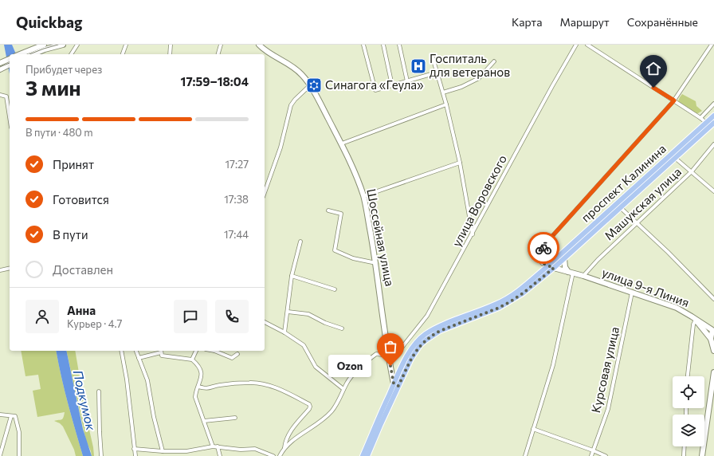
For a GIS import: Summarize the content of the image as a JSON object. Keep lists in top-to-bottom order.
{
  "streets": {
    "main road": ["проспект Калинина", "Шоссейная улица", "улица 9-я Линия"],
    "street": ["улица Воровского", "Машукская улица", "Курсовая улица"]
  },
  "crossings": [
    ["проспект Калинина", "Шоссейная улица"],
    ["проспект Калинина", "улица 9-я Линия"],
    ["улица Воровского", "Шоссейная улица"],
    ["Машукская улица", "улица 9-я Линия"],
    ["улица 9-я Линия", "Курсовая улица"]
  ],
  "water": ["Подкумок"],
  "places": {
    "hospital": ["Госпиталь для ветеранов"],
    "synagogue": ["Синагога «Геула»"],
    "other": ["Ozon"]
  },
  "page": {
    "header": "Quickbag",
    "nav": ["Карта", "Маршрут", "Сохранённые"],
    "heading": ["3 мин", "Прибудет через", "17:59–18:04"],
    "panel": ["Анна", "Курьер · 4.7"],
    "bar": "В пути · 480 m",
    "list": [
      ["Принят", "17:27"],
      ["Готовится", "17:38"],
      ["В пути", "17:44"],
      "Доставлен"
    ],
    "bubble": "Ozon"
  }
}
